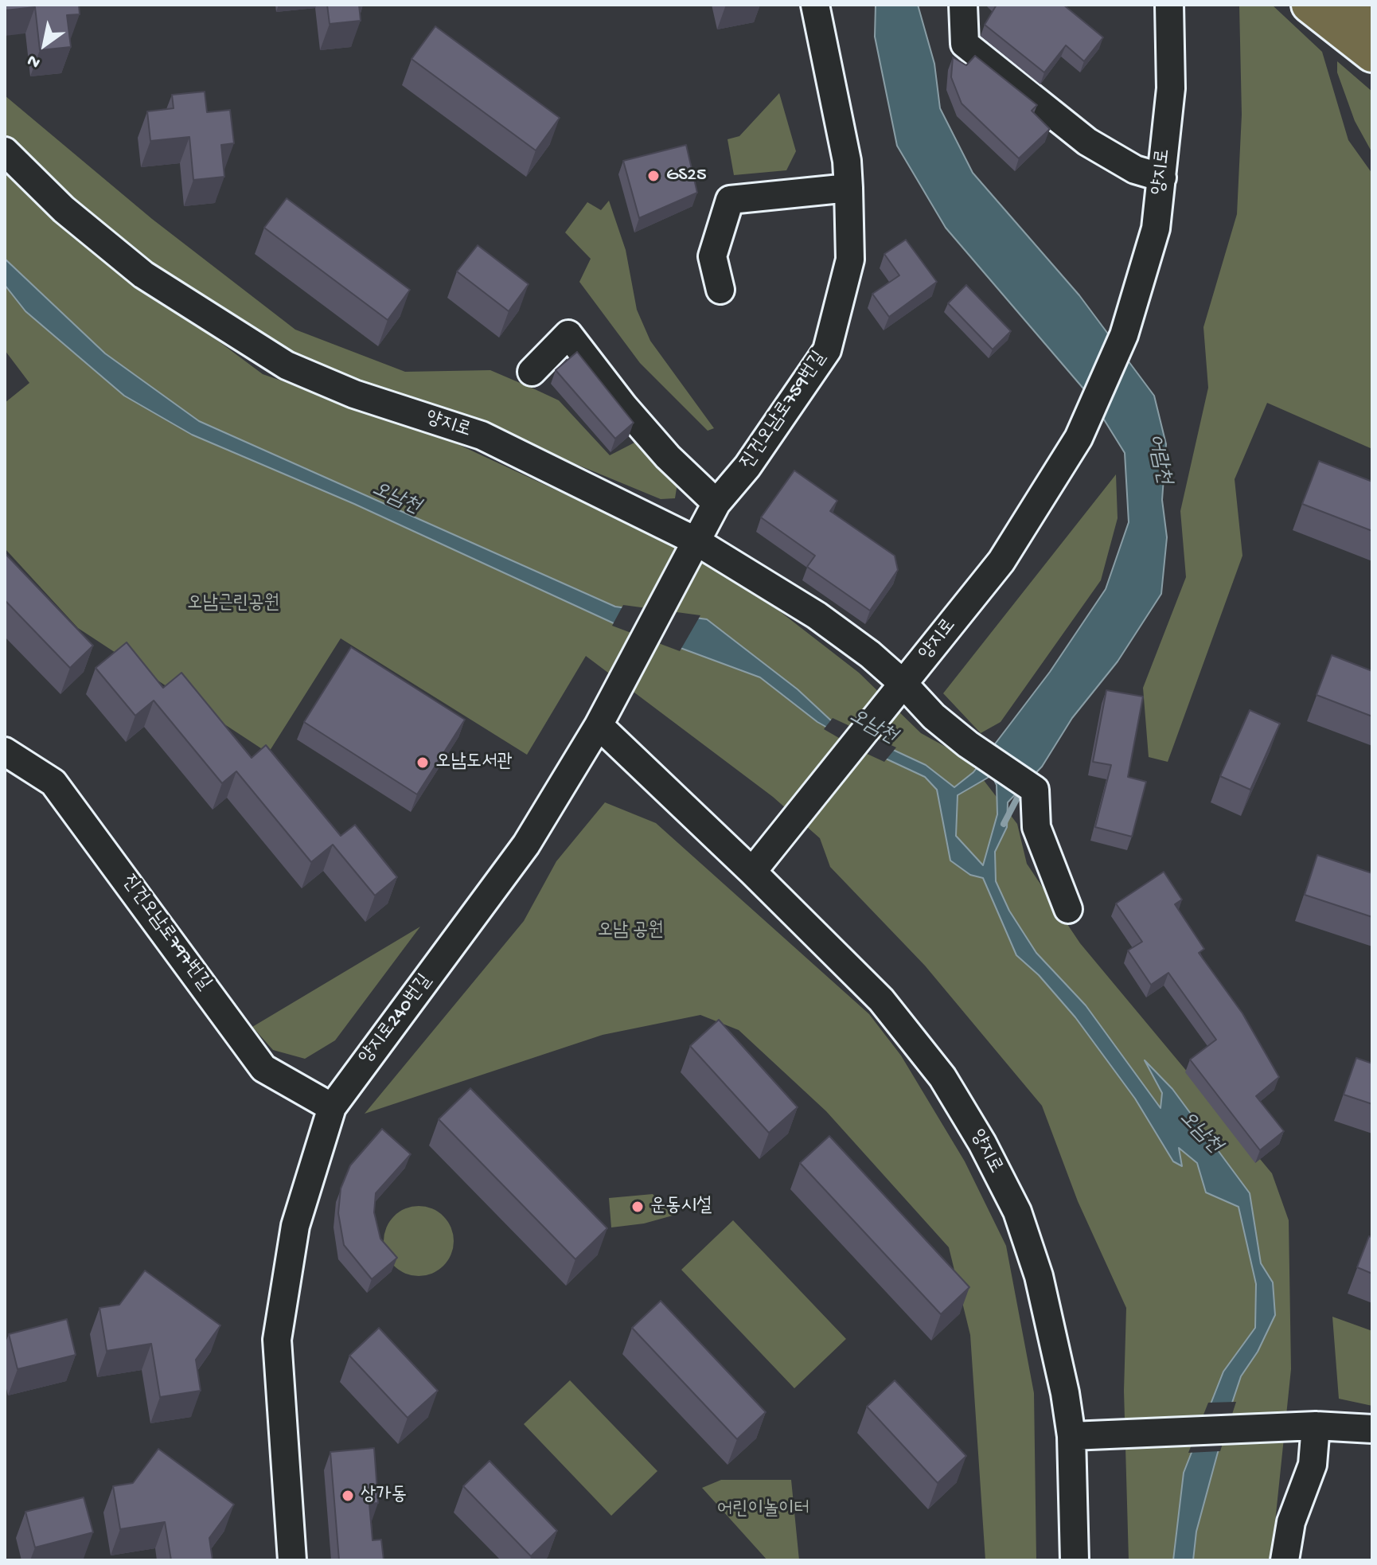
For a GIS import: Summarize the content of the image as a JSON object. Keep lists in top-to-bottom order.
{
  "streets": {
    "street": [
      "양지로",
      "진건오남로759번길",
      "진건오남로797번길",
      "양지로240번길"
    ]
  },
  "crossings": [
    ["양지로", "진건오남로759번길"],
    ["진건오남로759번길", "양지로240번길"],
    ["진건오남로797번길", "양지로240번길"]
  ],
  "water": ["어람천", "오남천"],
  "parks": ["오남근린공원", "오남 공원", "어린이놀이터"],
  "places": [
    "GS25",
    "오남도서관",
    "운동시설",
    "상가동"
  ],
  "north": "bottom left"
}
